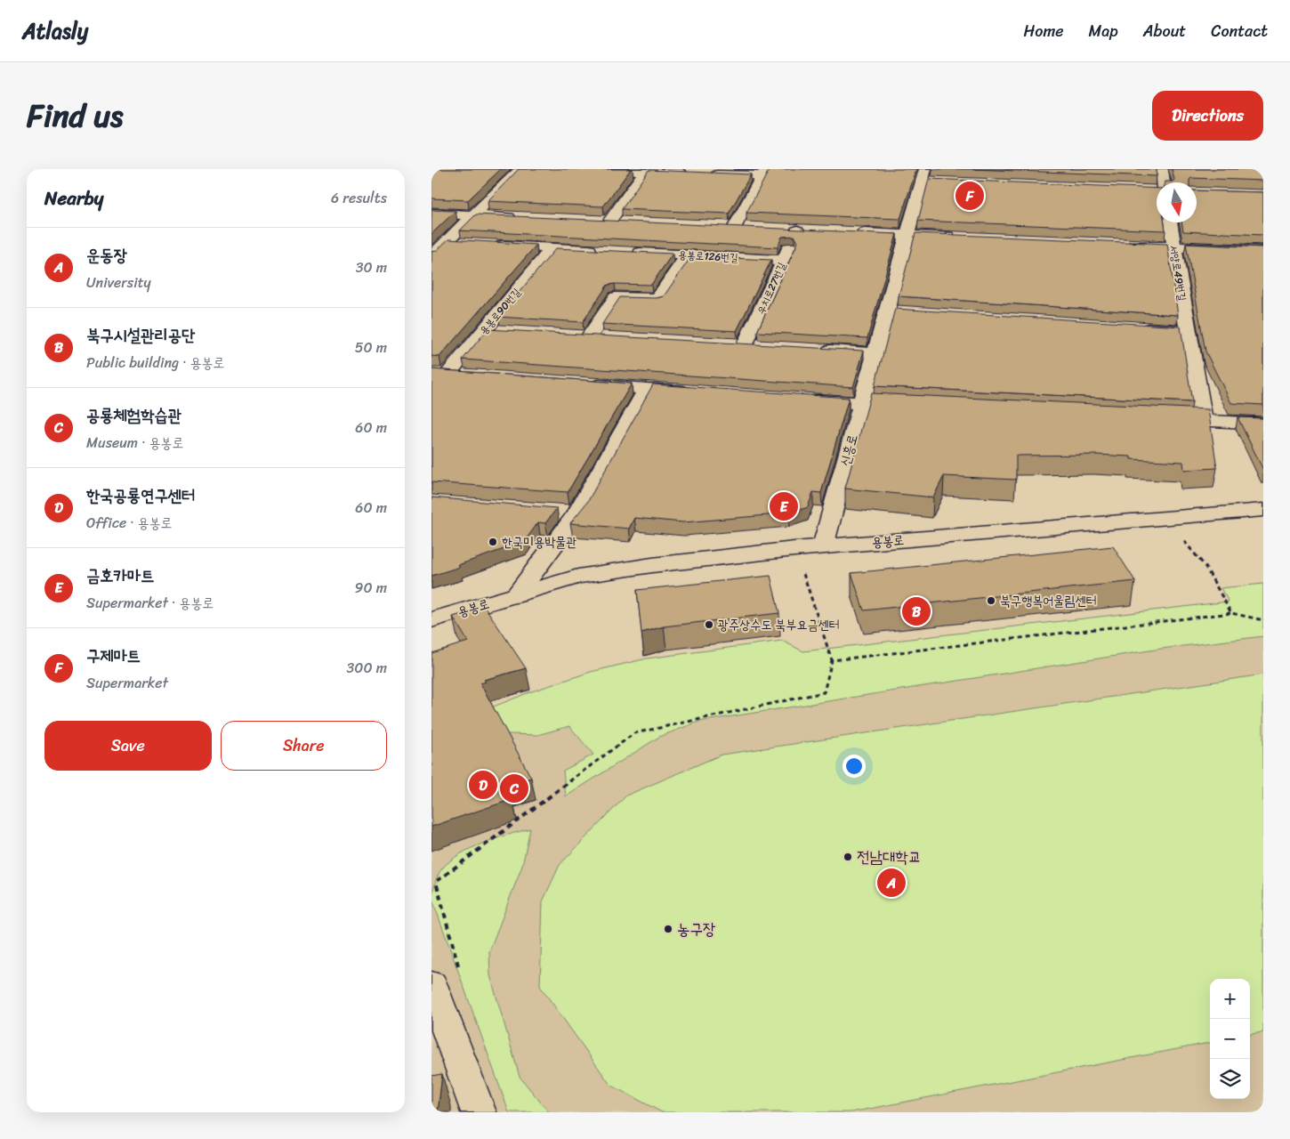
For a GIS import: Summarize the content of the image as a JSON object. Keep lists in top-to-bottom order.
{
  "streets": {
    "main road": [
      "용봉로126번길",
      "서양로49번길",
      "우치로27번길",
      "용봉로90번길",
      "신흥로",
      "용봉로"
    ]
  },
  "crossings": [
    ["용봉로126번길", "우치로27번길"],
    ["신흥로", "용봉로"]
  ],
  "places": [
    "한국미용박물관",
    "북구행복어울림센터",
    "광주상수도 북부요금센터",
    "전남대학교",
    "농구장"
  ],
  "north": "bottom",
  "page": {
    "header": "Atlasly",
    "nav": [
      "Home",
      "Map",
      "About",
      "Contact"
    ],
    "title": "Find us",
    "buttons": [
      "Directions",
      ["Save", "Share"]
    ],
    "heading": ["Nearby", "6 results"],
    "pins": [
      "F",
      "E",
      "B",
      "D",
      "C",
      "A"
    ],
    "list": [
      {
        "mark": "A",
        "name": "운동장",
        "note": "University",
        "value": "30 m"
      },
      {
        "mark": "B",
        "name": "북구시설관리공단",
        "note": "Public building · 용봉로",
        "value": "50 m"
      },
      {
        "mark": "C",
        "name": "공룡체험학습관",
        "note": "Museum · 용봉로",
        "value": "60 m"
      },
      {
        "mark": "D",
        "name": "한국공룡연구센터",
        "note": "Office · 용봉로",
        "value": "60 m"
      },
      {
        "mark": "E",
        "name": "금호카마트",
        "note": "Supermarket · 용봉로",
        "value": "90 m"
      },
      {
        "mark": "F",
        "name": "구제마트",
        "note": "Supermarket",
        "value": "300 m"
      }
    ],
    "map_buttons": ["+", "−"]
  }
}
